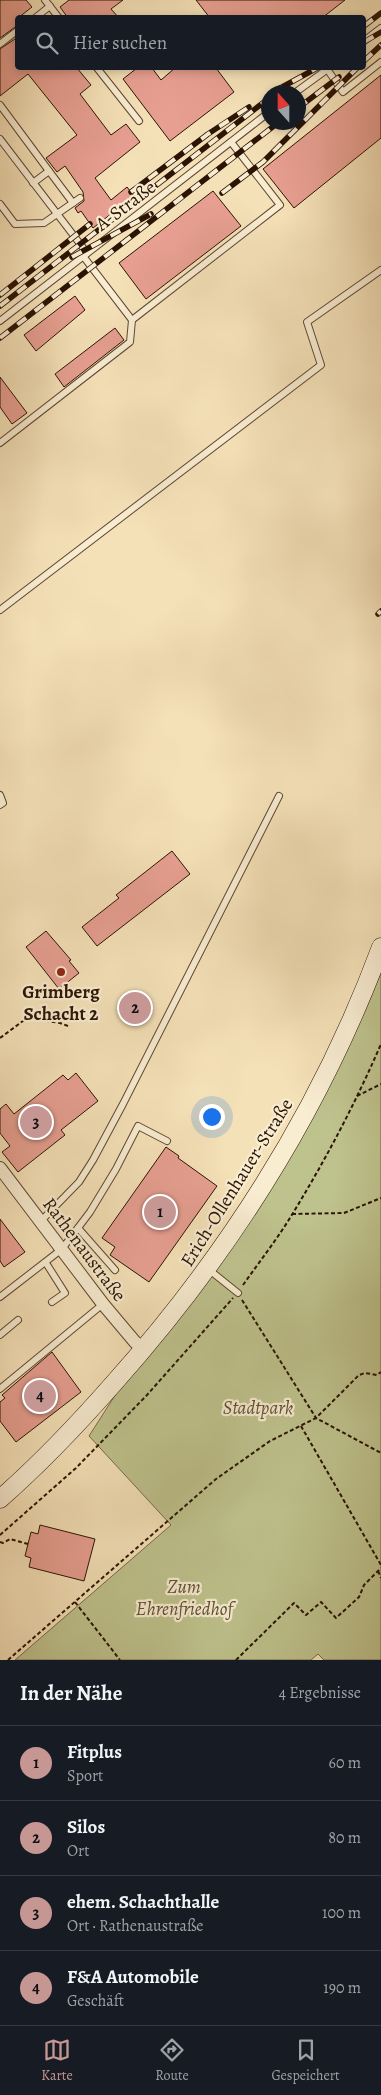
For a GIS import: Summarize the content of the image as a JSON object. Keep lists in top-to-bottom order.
{
  "streets": {
    "street": ["Erich-Ollenhauer-Straße", "Rathenaustraße"],
    "lane": ["A-Straße"]
  },
  "crossings": [
    ["Erich-Ollenhauer-Straße", "Rathenaustraße"]
  ],
  "parks": ["Stadtpark", "Zum Ehrenfriedhof"],
  "places": ["Grimberg Schacht 2"],
  "north": "top",
  "page": {
    "search": "Hier suchen",
    "pins": [
      "2",
      "3",
      "1",
      "4"
    ],
    "heading": ["In der Nähe", "4 Ergebnisse"],
    "list": [
      {
        "mark": "1",
        "name": "Fitplus",
        "note": "Sport",
        "value": "60 m"
      },
      {
        "mark": "2",
        "name": "Silos",
        "note": "Ort",
        "value": "80 m"
      },
      {
        "mark": "3",
        "name": "ehem. Schachthalle",
        "note": "Ort · Rathenaustraße",
        "value": "100 m"
      },
      {
        "mark": "4",
        "name": "F&A Automobile",
        "note": "Geschäft",
        "value": "190 m"
      }
    ],
    "nav": ["Karte", "Route", "Gespeichert"]
  }
}
